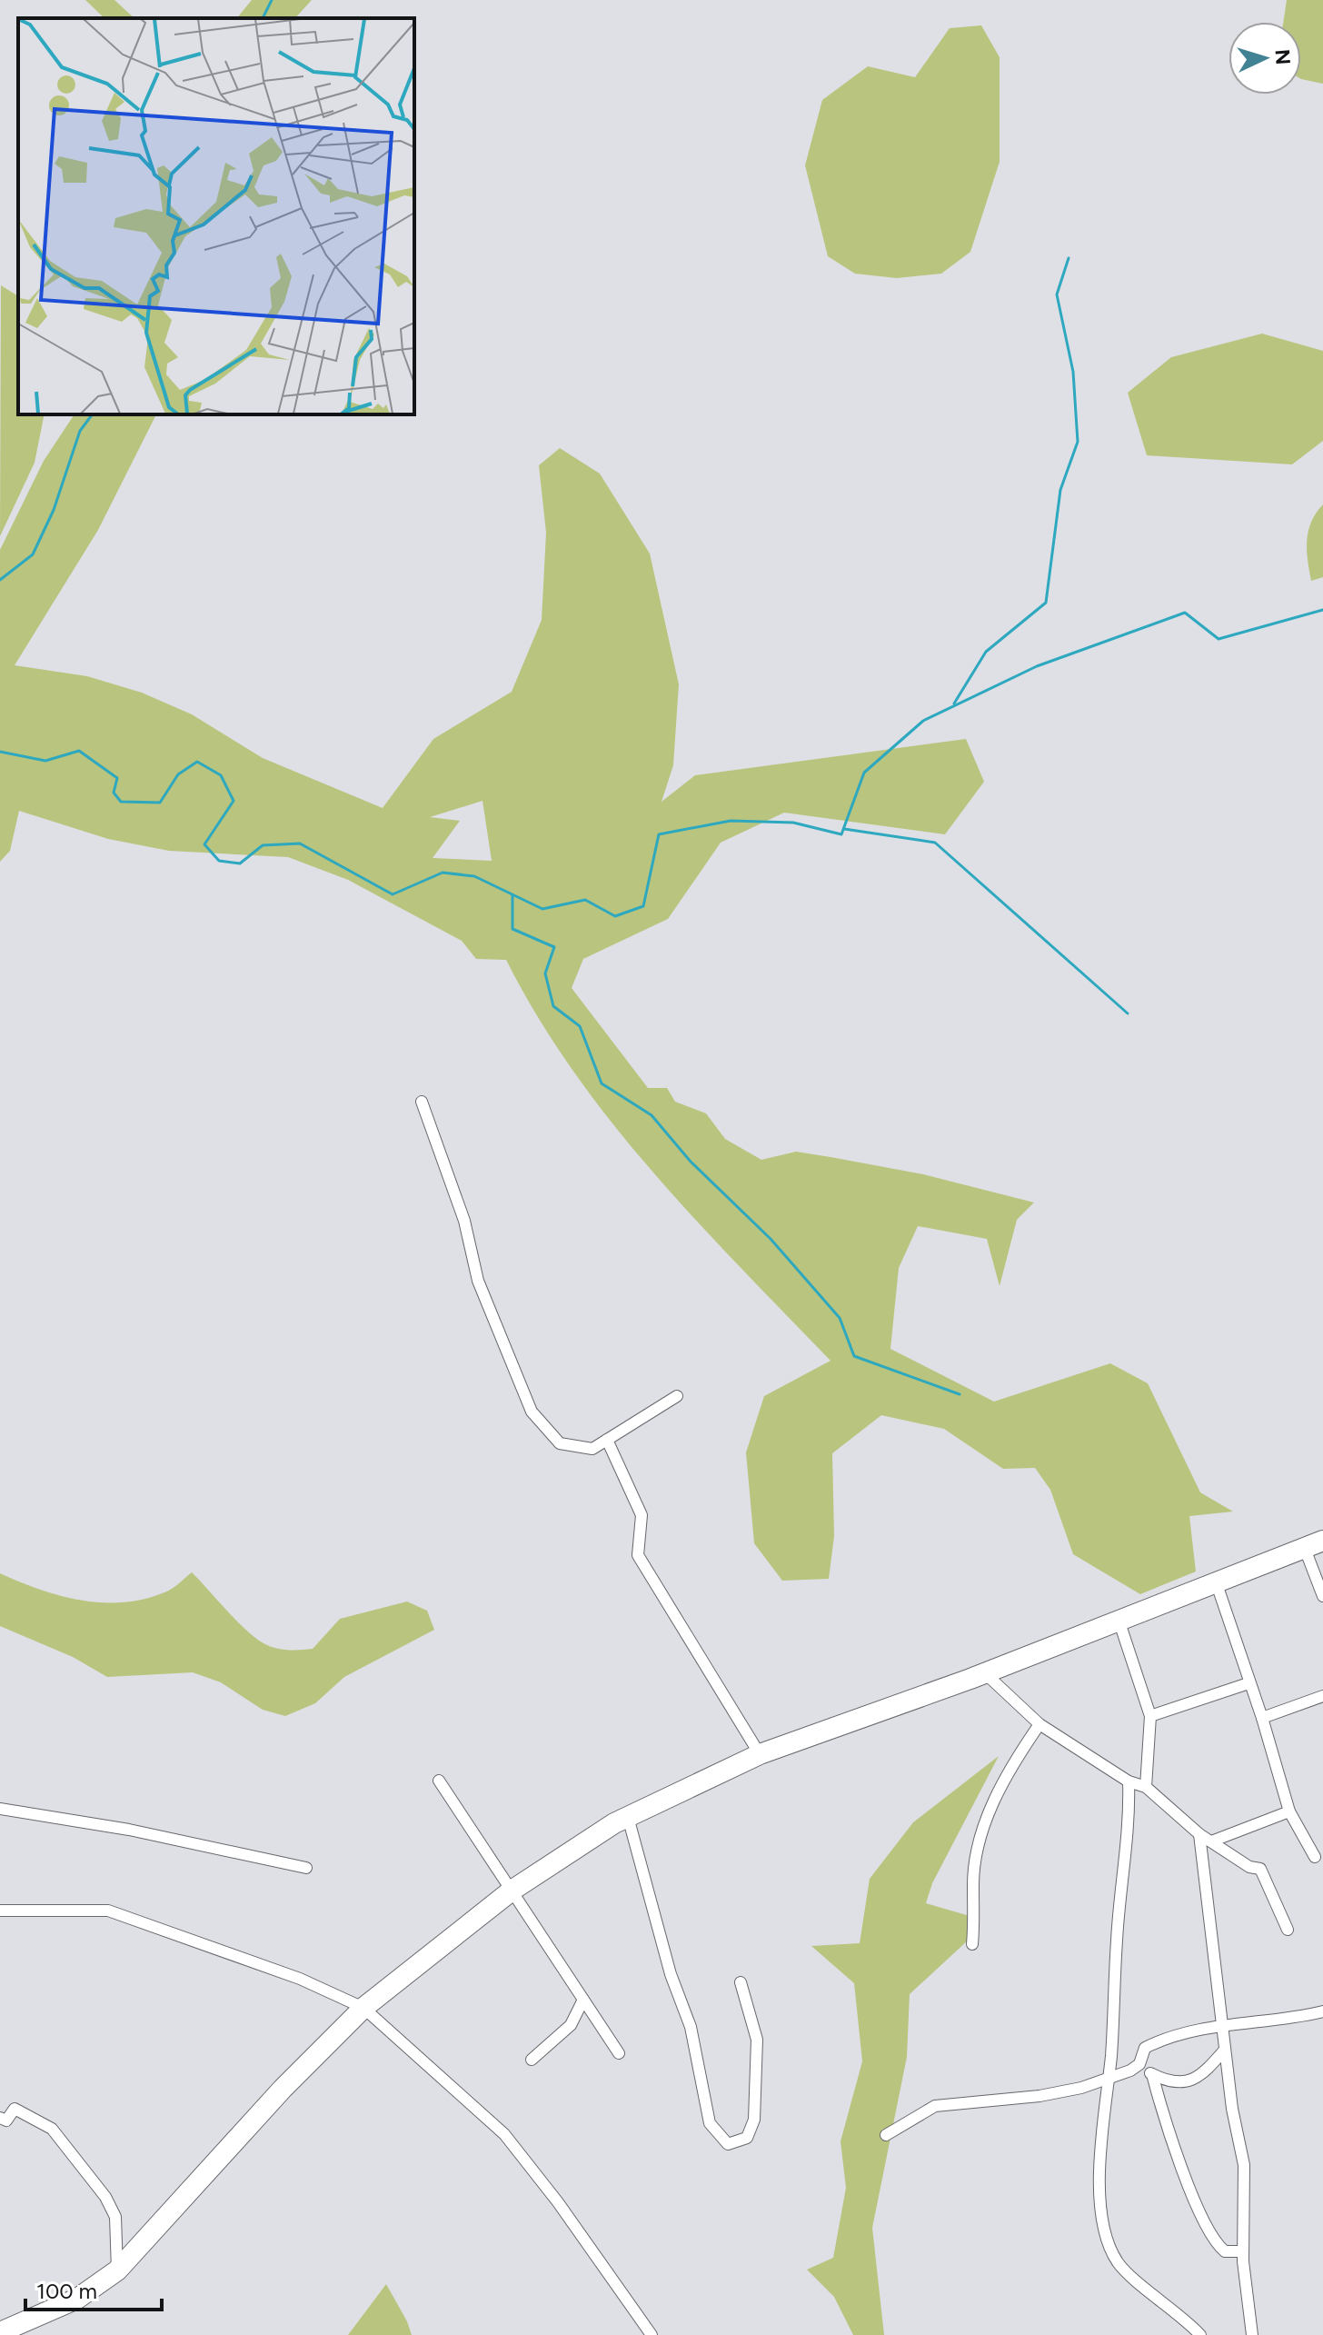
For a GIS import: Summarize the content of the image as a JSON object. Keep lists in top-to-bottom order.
{
  "scale_bar": "100 m",
  "north": "right"
}
